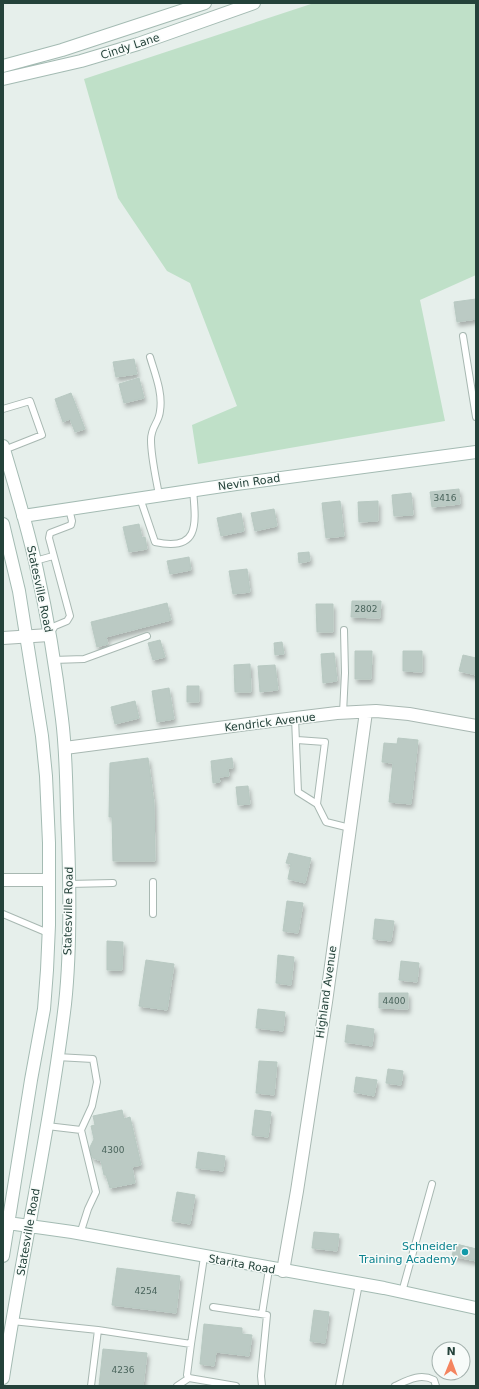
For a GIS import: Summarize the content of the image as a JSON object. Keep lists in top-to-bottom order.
{
  "streets": {
    "main road": [
      "Cindy Lane",
      "Nevin Road",
      "Statesville Road",
      "Kendrick Avenue",
      "Highland Avenue",
      "Starita Road"
    ]
  },
  "crossings": [
    ["Nevin Road", "Statesville Road"],
    ["Statesville Road", "Kendrick Avenue"],
    ["Statesville Road", "Starita Road"],
    ["Kendrick Avenue", "Highland Avenue"],
    ["Highland Avenue", "Starita Road"]
  ],
  "places": ["Schneider Training Academy"],
  "house_numbers": [
    "3416",
    "2802",
    "4400",
    "4300",
    "4254",
    "4236"
  ],
  "north": "top"
}
